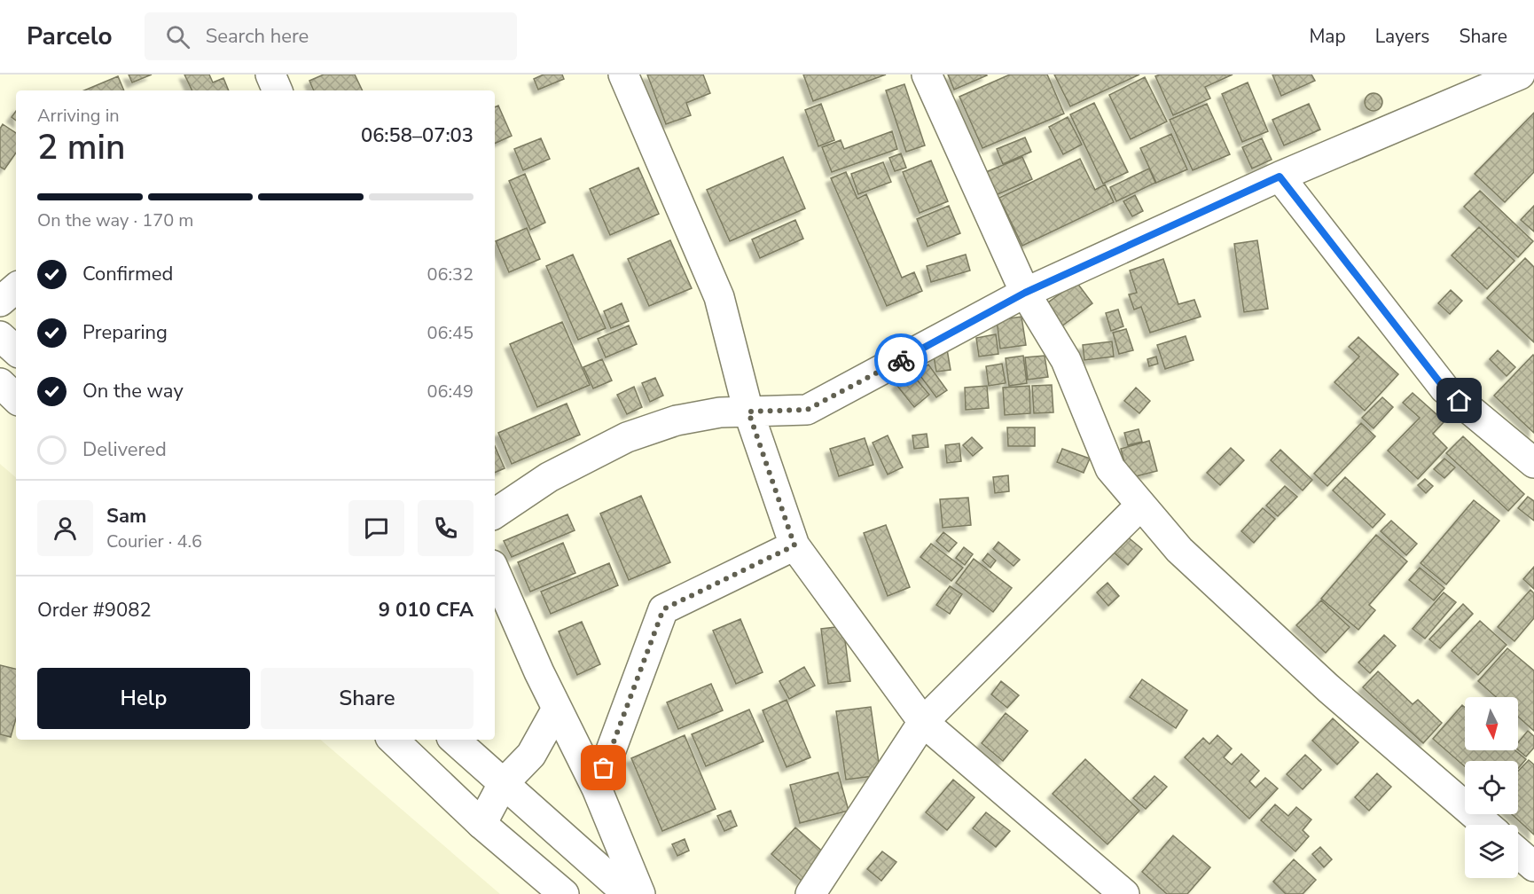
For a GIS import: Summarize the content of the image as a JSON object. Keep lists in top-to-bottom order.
{
  "north": "bottom",
  "page": {
    "header": "Parcelo",
    "search": "Search here",
    "nav": ["Map", "Layers", "Share"],
    "heading": ["2 min", "Arriving in", "06:58–07:03"],
    "panel": [
      "Sam",
      "Courier · 4.6",
      "Order #9082",
      "9 010 CFA"
    ],
    "bar": "On the way · 170 m",
    "list": [
      ["Confirmed", "06:32"],
      ["Preparing", "06:45"],
      ["On the way", "06:49"],
      "Delivered"
    ],
    "buttons": ["Help", "Share"]
  }
}
